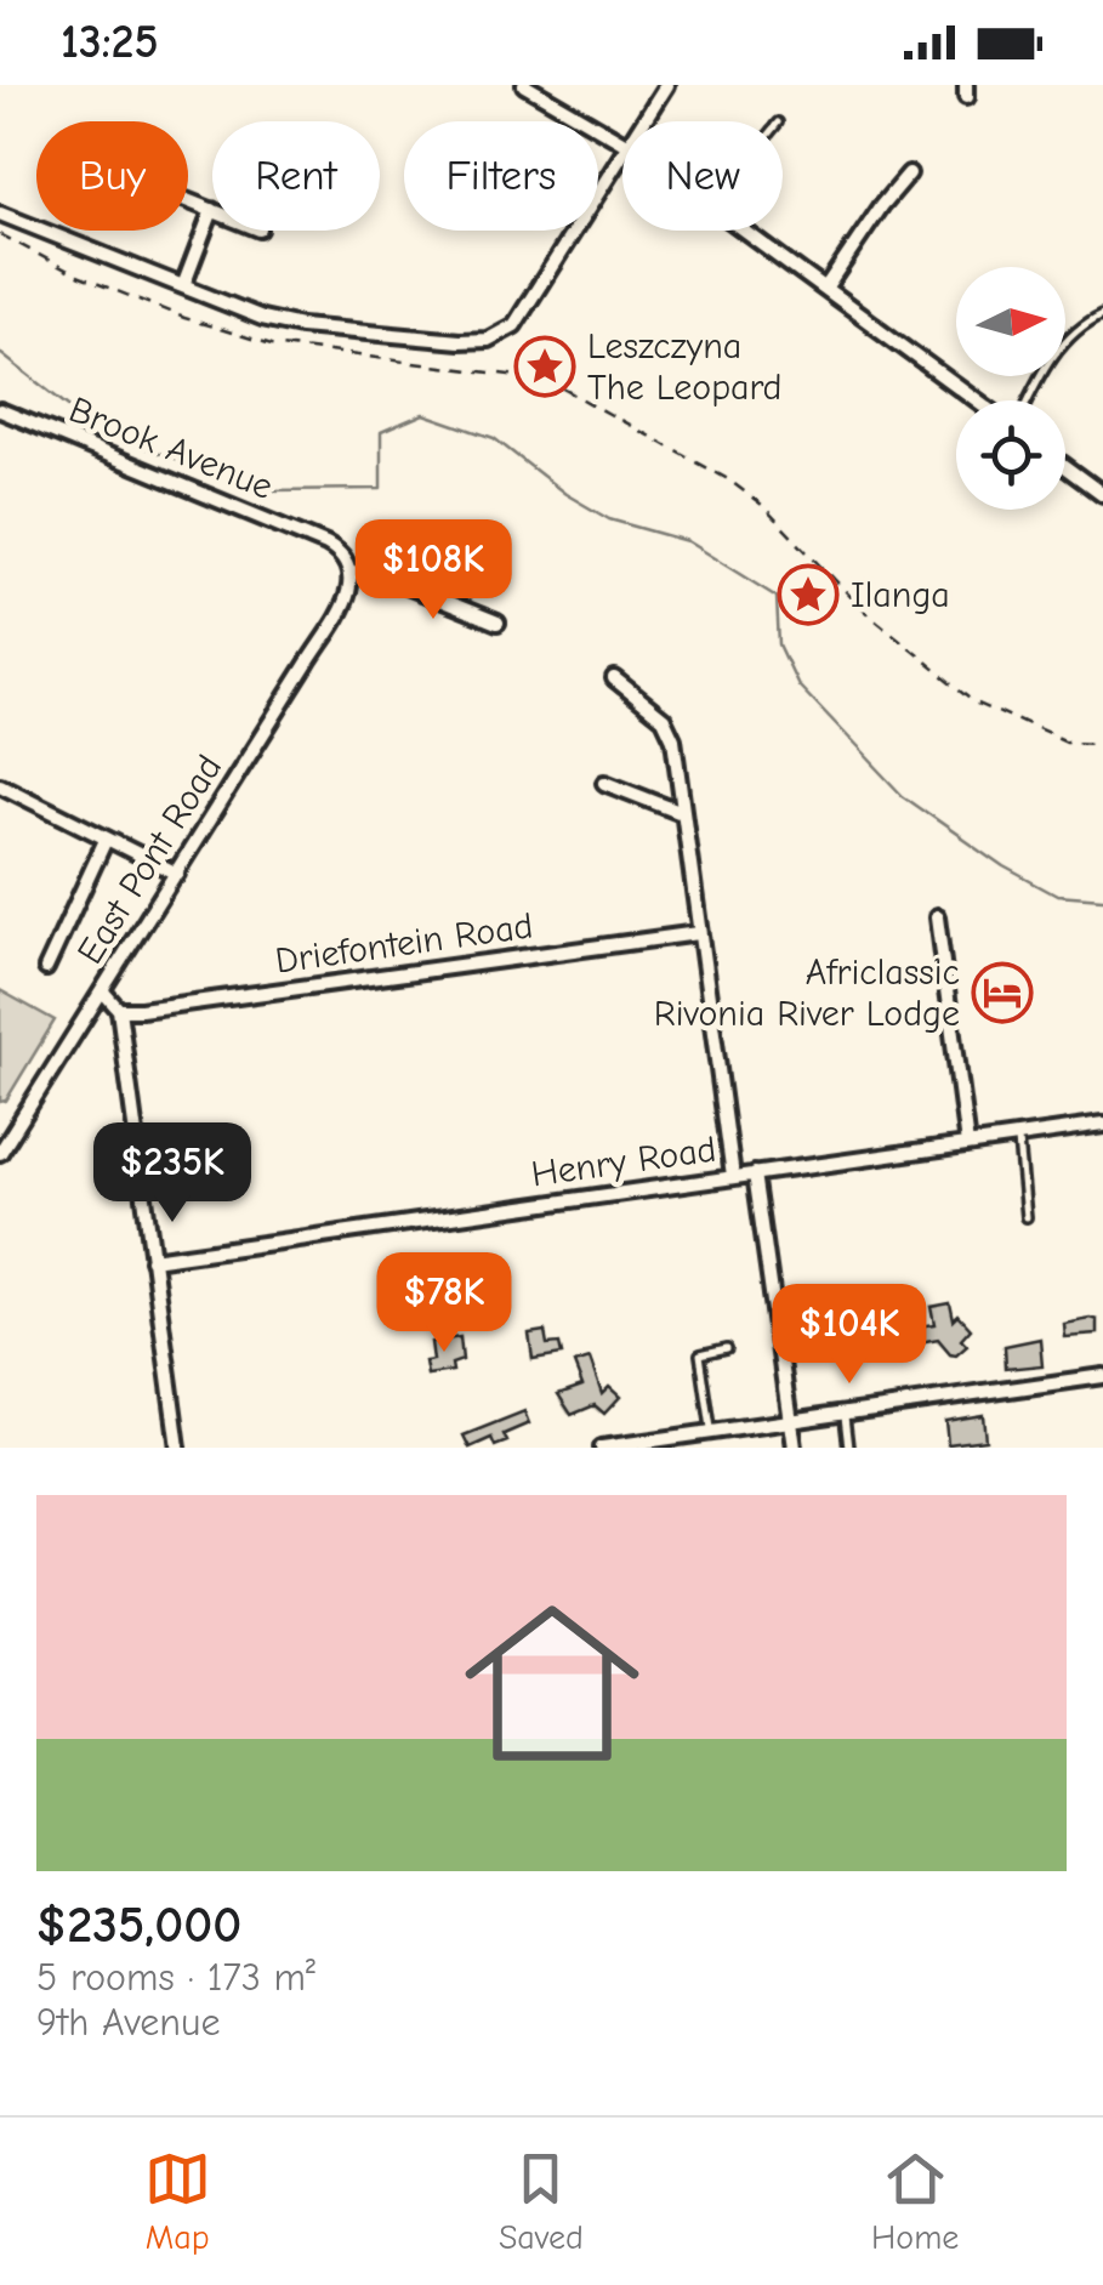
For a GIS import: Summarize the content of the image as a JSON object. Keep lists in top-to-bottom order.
{
  "streets": {
    "street": [
      "Brook Avenue",
      "East Pont Road",
      "Driefontein Road",
      "Henry Road"
    ]
  },
  "crossings": [
    ["Brook Avenue", "East Pont Road"]
  ],
  "places": {
    "place": ["Leszczyna The Leopard", "Ilanga"],
    "hotel": ["Africlassic Rivonia River Lodge"]
  },
  "north": "right",
  "page": {
    "status": "13:25",
    "chip": [
      "Buy",
      "Rent",
      "Filters",
      "New"
    ],
    "price": [
      "$108K",
      "$235K",
      "$78K",
      "$104K"
    ],
    "list": [
      {
        "name": "$235,000",
        "note": "5 rooms · 173 m² · 9th Avenue"
      }
    ],
    "tabs": ["Map", "Saved", "Home"]
  }
}
